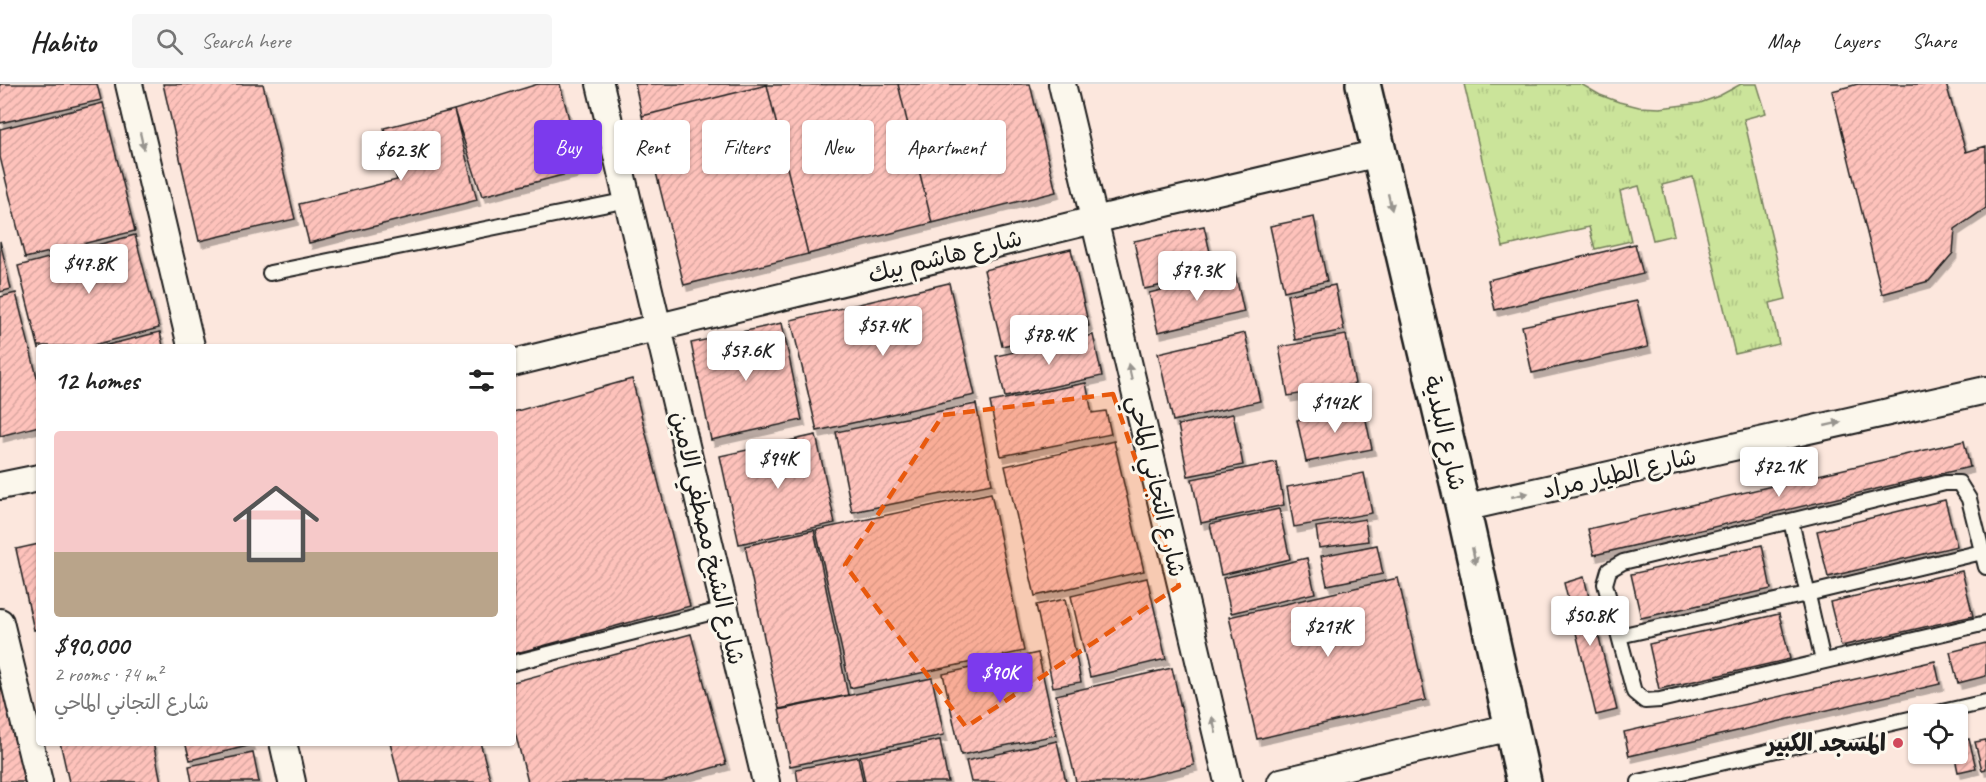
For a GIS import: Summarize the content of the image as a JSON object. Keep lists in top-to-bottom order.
{
  "streets": {
    "street": [
      "شارع هاشم بيك",
      "شارع البلدية",
      "شارع الطيار مراد",
      "شارع التجاني الماحي",
      "شارع الشيخ مصطفي الامين"
    ]
  },
  "crossings": [
    ["شارع هاشم بيك", "شارع البلدية"],
    ["شارع هاشم بيك", "شارع التجاني الماحي"],
    ["شارع هاشم بيك", "شارع الشيخ مصطفي الامين"],
    ["شارع البلدية", "شارع الطيار مراد"]
  ],
  "one_way": ["شارع البلدية", "شارع الطيار مراد", "شارع التجاني الماحي"],
  "places": ["المسجد الكبير"],
  "page": {
    "header": "Habito",
    "search": "Search here",
    "nav": ["Map", "Layers", "Share"],
    "chip": [
      "Buy",
      "Rent",
      "Filters",
      "New",
      "Apartment"
    ],
    "price": [
      "$62.3K",
      "$47.8K",
      "$79.3K",
      "$57.4K",
      "$78.4K",
      "$57.6K",
      "$142K",
      "$94K",
      "$72.1K",
      "$50.8K",
      "$217K",
      "$90K"
    ],
    "heading": "12 homes",
    "list": [
      {
        "name": "$90,000",
        "note": "2 rooms · 74 m² · شارع التجاني الماحي"
      }
    ]
  }
}
